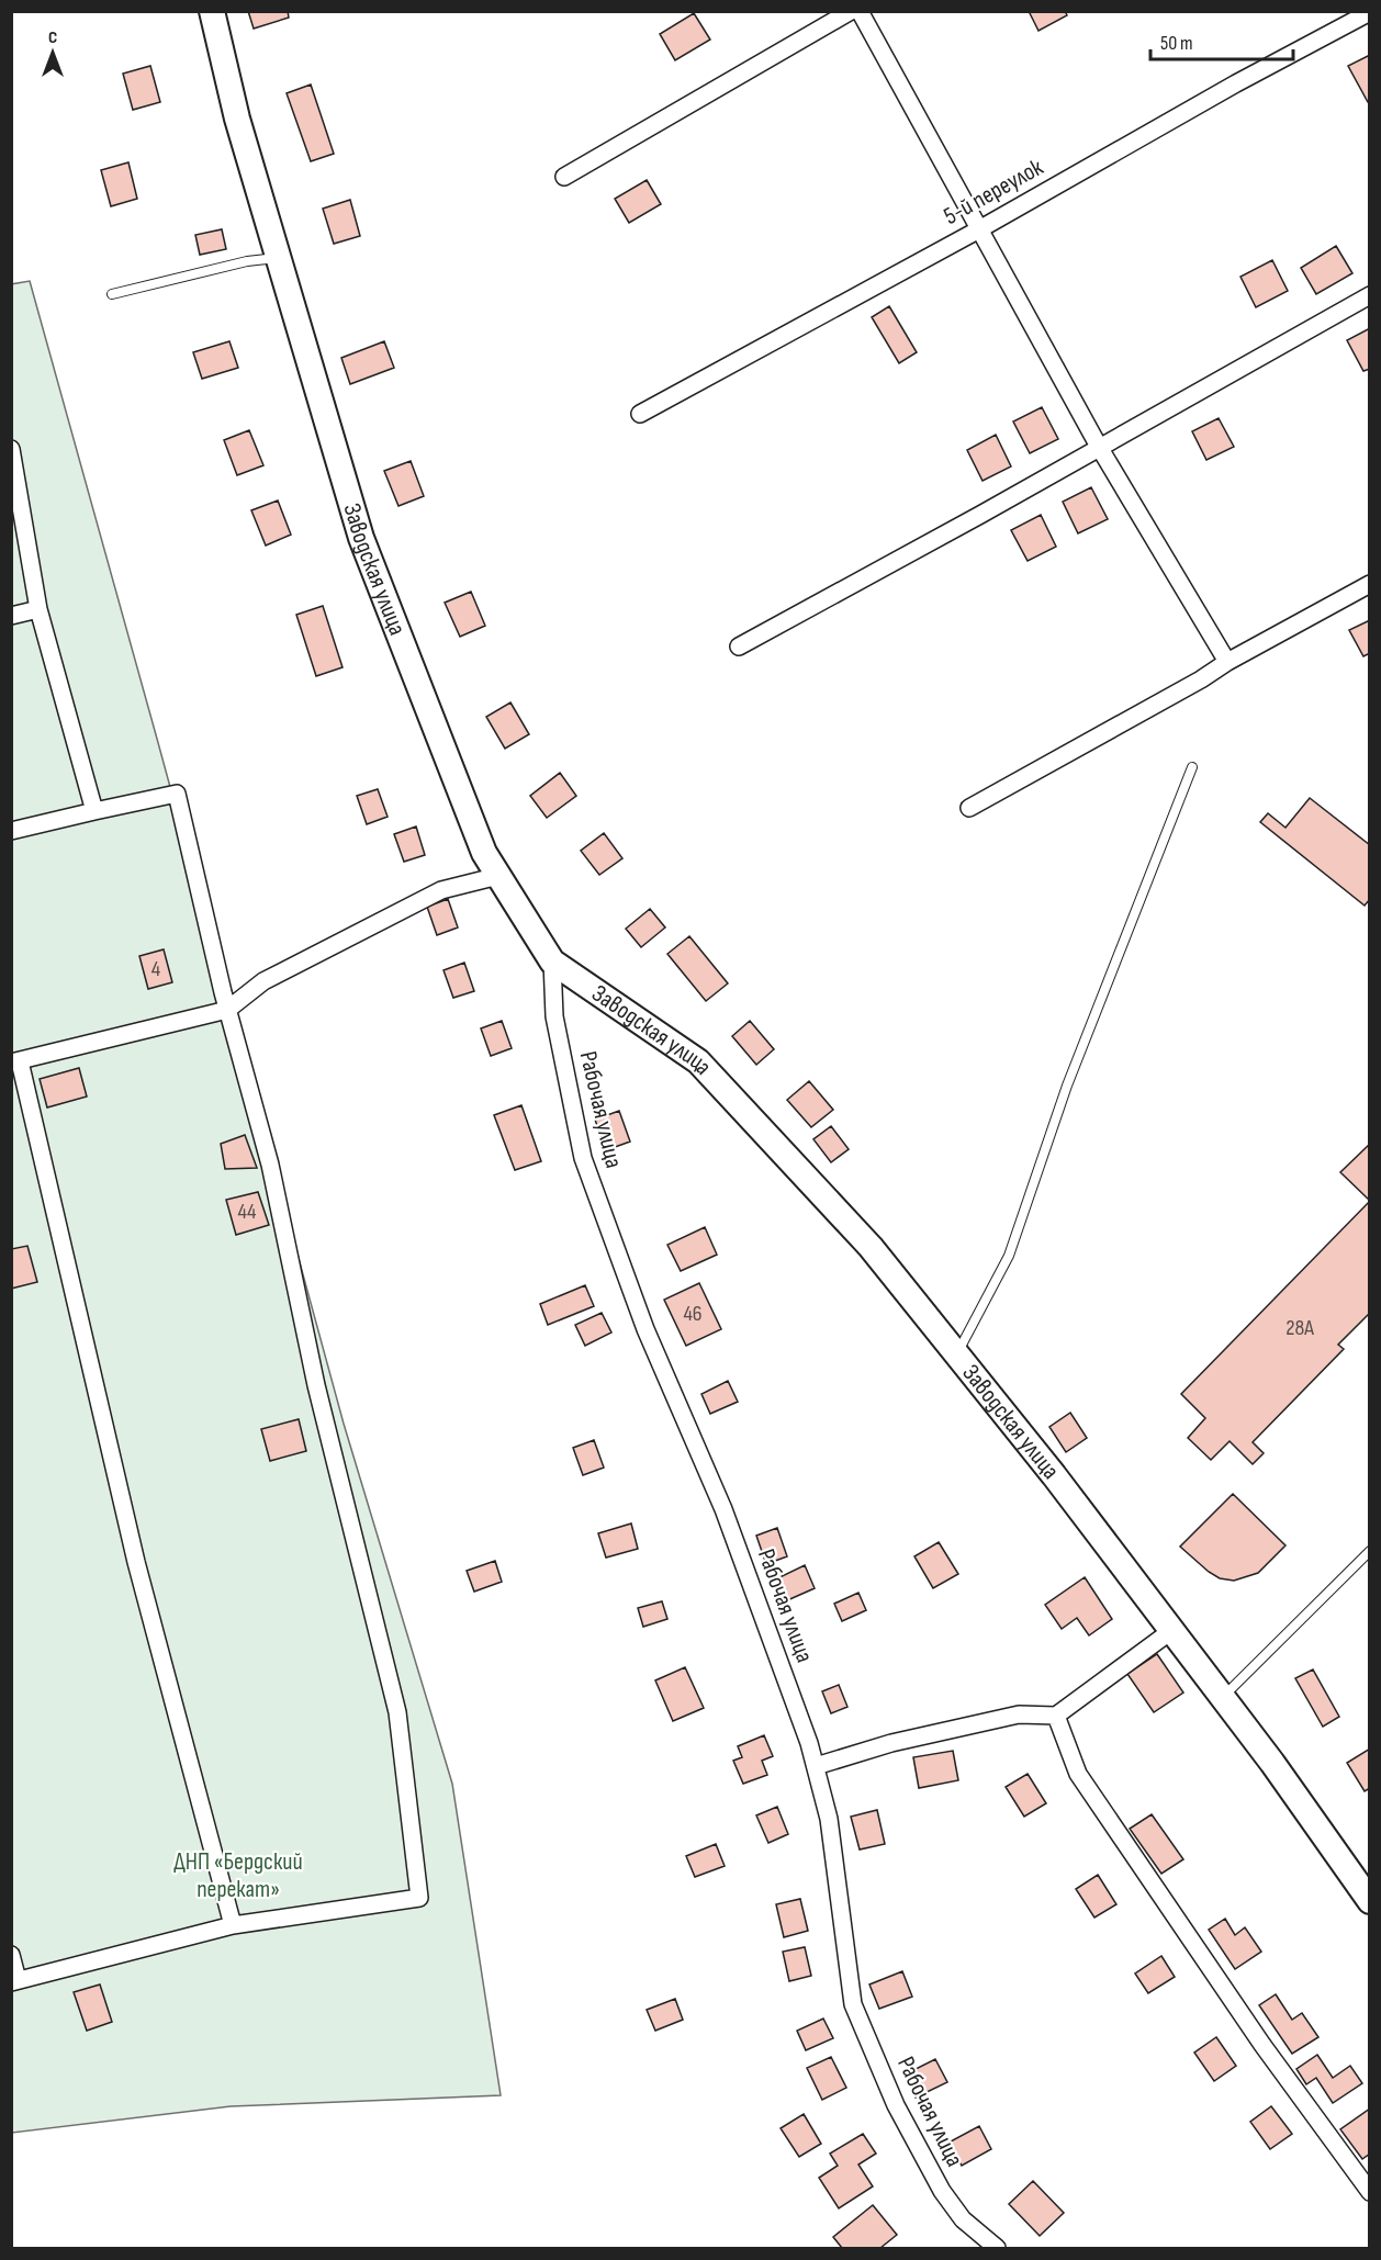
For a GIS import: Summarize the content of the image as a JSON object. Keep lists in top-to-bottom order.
{
  "streets": {
    "street": ["5-й переулок", "Заводская улица", "Рабочая улица"]
  },
  "crossings": [
    ["Заводская улица", "Рабочая улица"]
  ],
  "parks": ["ДНП «Бердский перекат»"],
  "house_numbers": [
    "4",
    "44",
    "46",
    "28А"
  ],
  "scale_bar": "50 m",
  "north": "top"
}
